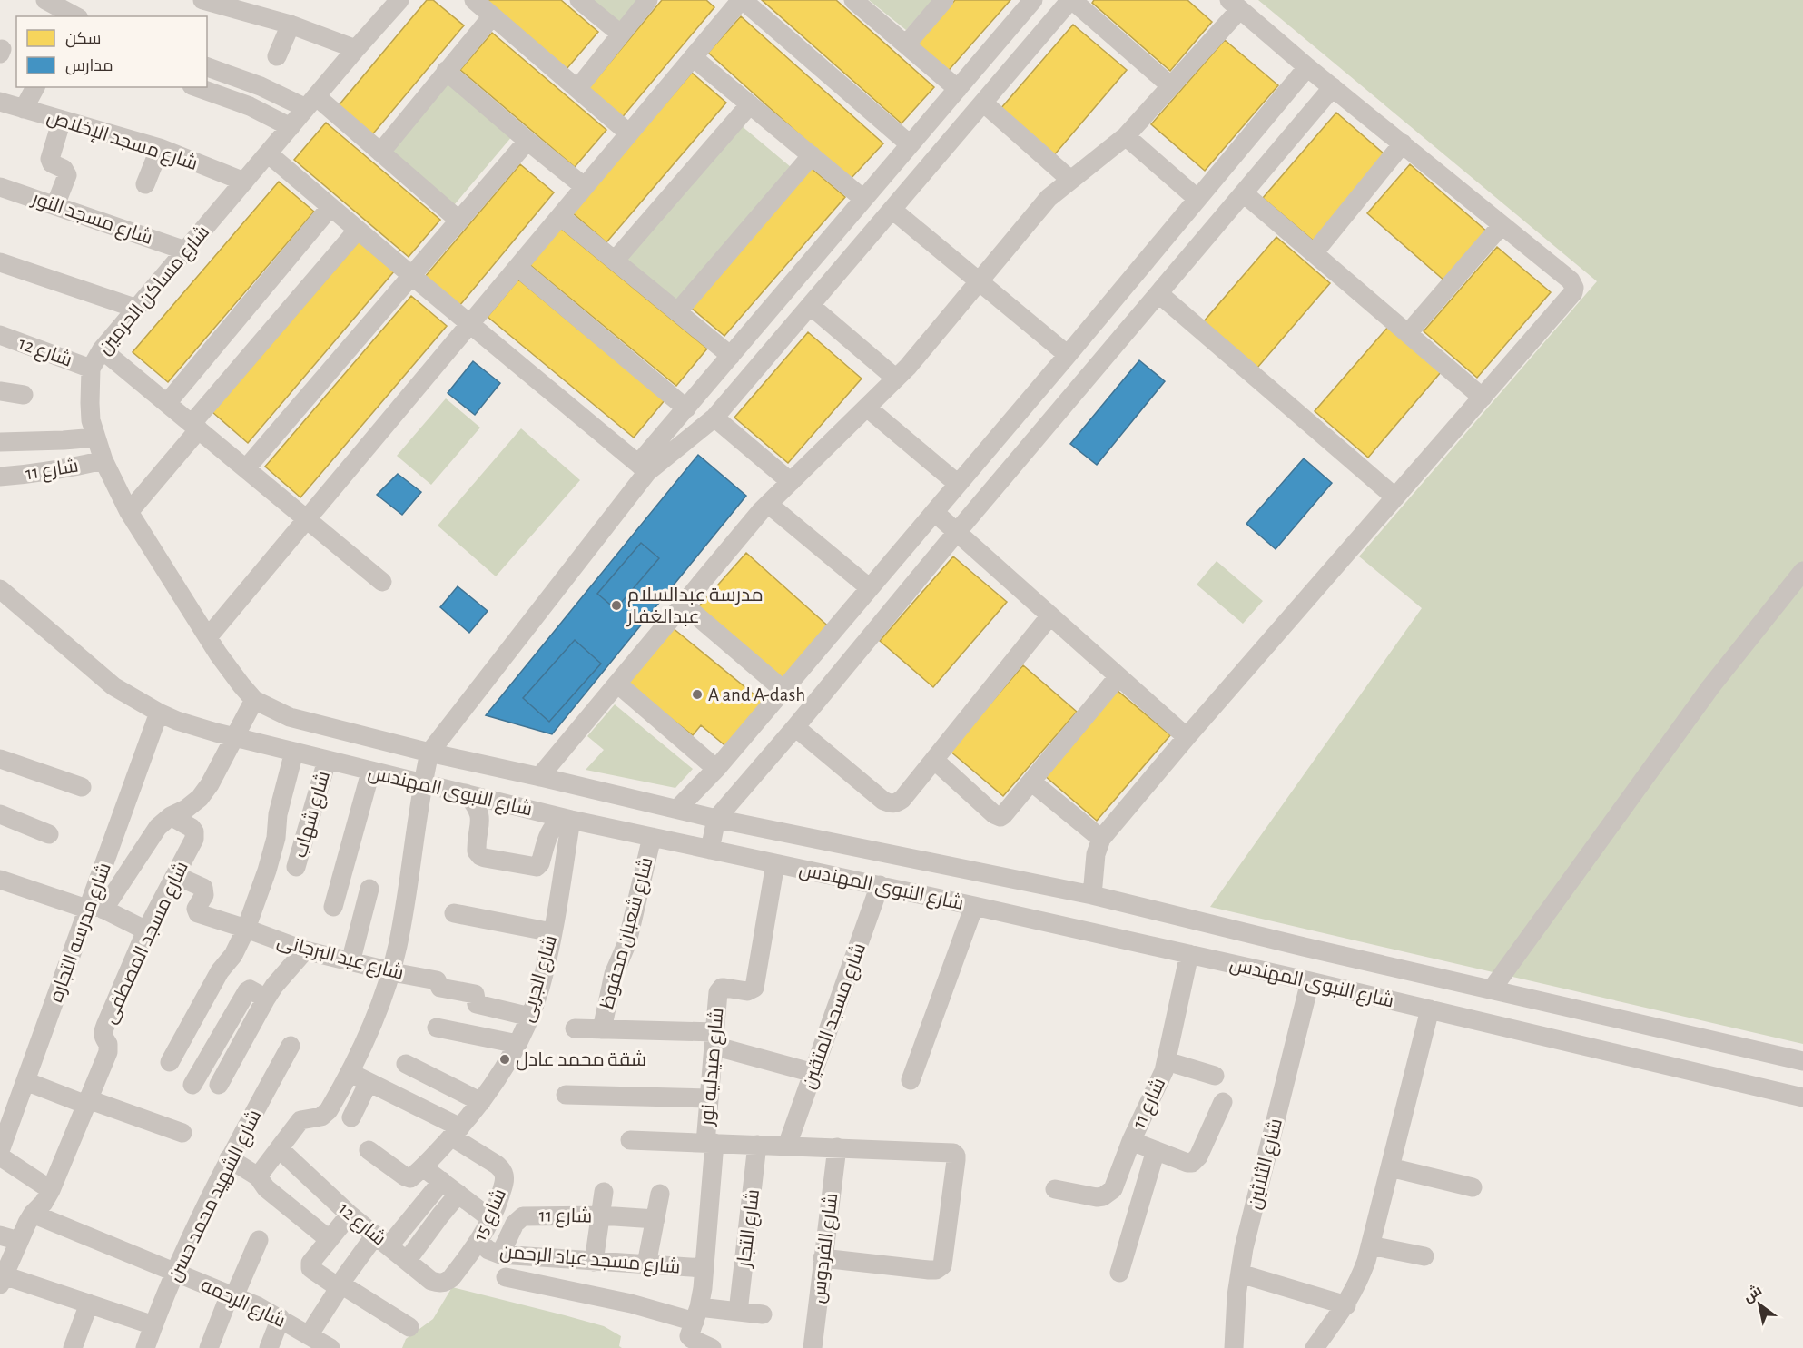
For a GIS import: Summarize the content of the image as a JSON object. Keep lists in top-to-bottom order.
{
  "streets": {
    "street": [
      "شارع مسجد الإخلاص",
      "شارع مسجد النور",
      "شارع مساكن الحرمين",
      "شارع 12",
      "شارع 11",
      "شارع النبوى المهندس",
      "شارع شهاب",
      "شارع مدرسه التجاره",
      "شارع شعبان محفوظ",
      "شارع مسجد المصطفى",
      "شارع عيد البرجانى",
      "شارع الجربى",
      "شارع مسجد المتقين",
      "شارع صيدليه نور",
      "شارع الثلاثين",
      "شارع الشهيد محمد حسن",
      "شارع 15",
      "شارع التجار",
      "شارع الفردوس",
      "شارع مسجد عباد الرحمن",
      "شارع الرحمه"
    ]
  },
  "crossings": [
    ["شارع مسجد الإخلاص", "شارع مساكن الحرمين"],
    ["شارع مسجد النور", "شارع مساكن الحرمين"],
    ["شارع مساكن الحرمين", "شارع 12"],
    ["شارع مساكن الحرمين", "شارع 11"],
    ["شارع مساكن الحرمين", "شارع النبوى المهندس"],
    ["شارع 12", "شارع 15"],
    ["شارع 11", "شارع النبوى المهندس"],
    ["شارع 11", "شارع مسجد عباد الرحمن"],
    ["شارع النبوى المهندس", "شارع شهاب"],
    ["شارع النبوى المهندس", "شارع مدرسه التجاره"],
    ["شارع النبوى المهندس", "شارع شعبان محفوظ"],
    ["شارع النبوى المهندس", "شارع الجربى"],
    ["شارع النبوى المهندس", "شارع مسجد المتقين"],
    ["شارع النبوى المهندس", "شارع صيدليه نور"],
    ["شارع النبوى المهندس", "شارع الثلاثين"],
    ["شارع مسجد المصطفى", "شارع عيد البرجانى"],
    ["شارع مسجد المصطفى", "شارع الرحمه"],
    ["شارع عيد البرجانى", "شارع الجربى"],
    ["شارع الجربى", "شارع 15"],
    ["شارع الشهيد محمد حسن", "شارع الرحمه"],
    ["شارع 15", "شارع مسجد عباد الرحمن"]
  ],
  "places": ["مدرسة عبدالسلام عبدالغفار", "A and A-dash", "شقة محمد عادل"],
  "legend": ["سكن", "مدارس"],
  "north": "top left"
}
